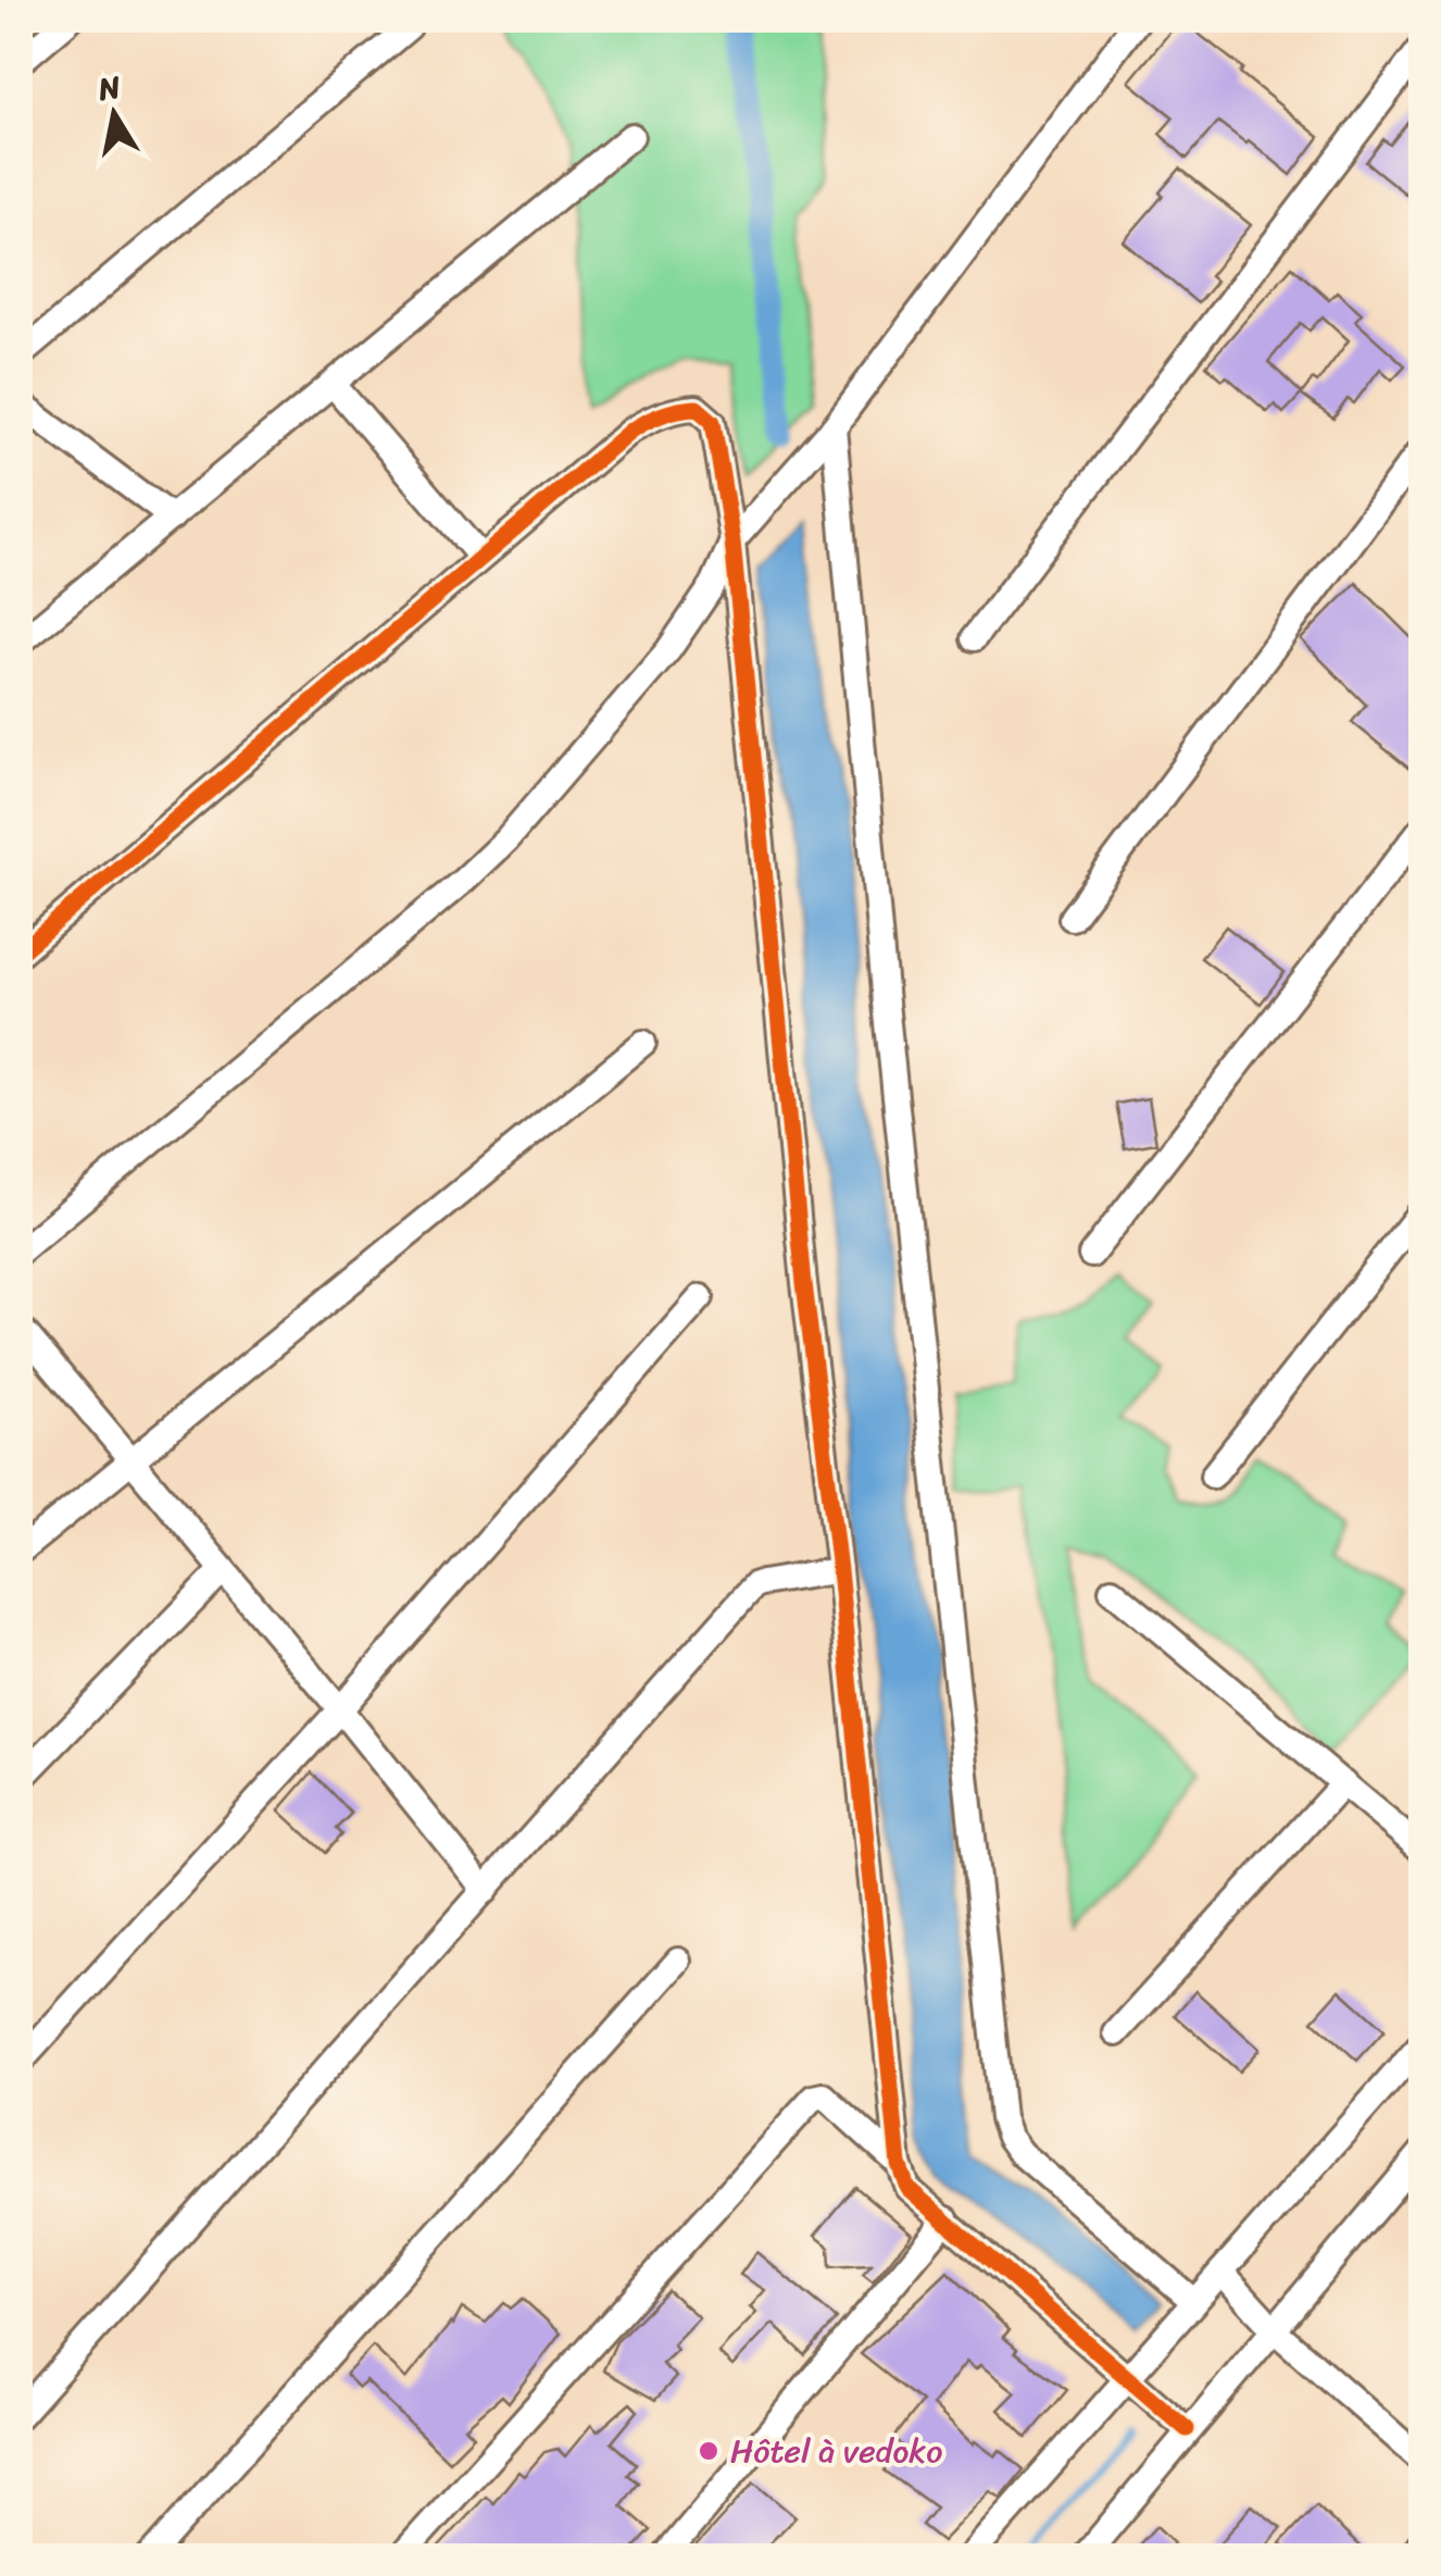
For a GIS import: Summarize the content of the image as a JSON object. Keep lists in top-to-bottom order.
{
  "places": ["Hôtel à vedoko"],
  "north": "top"
}
